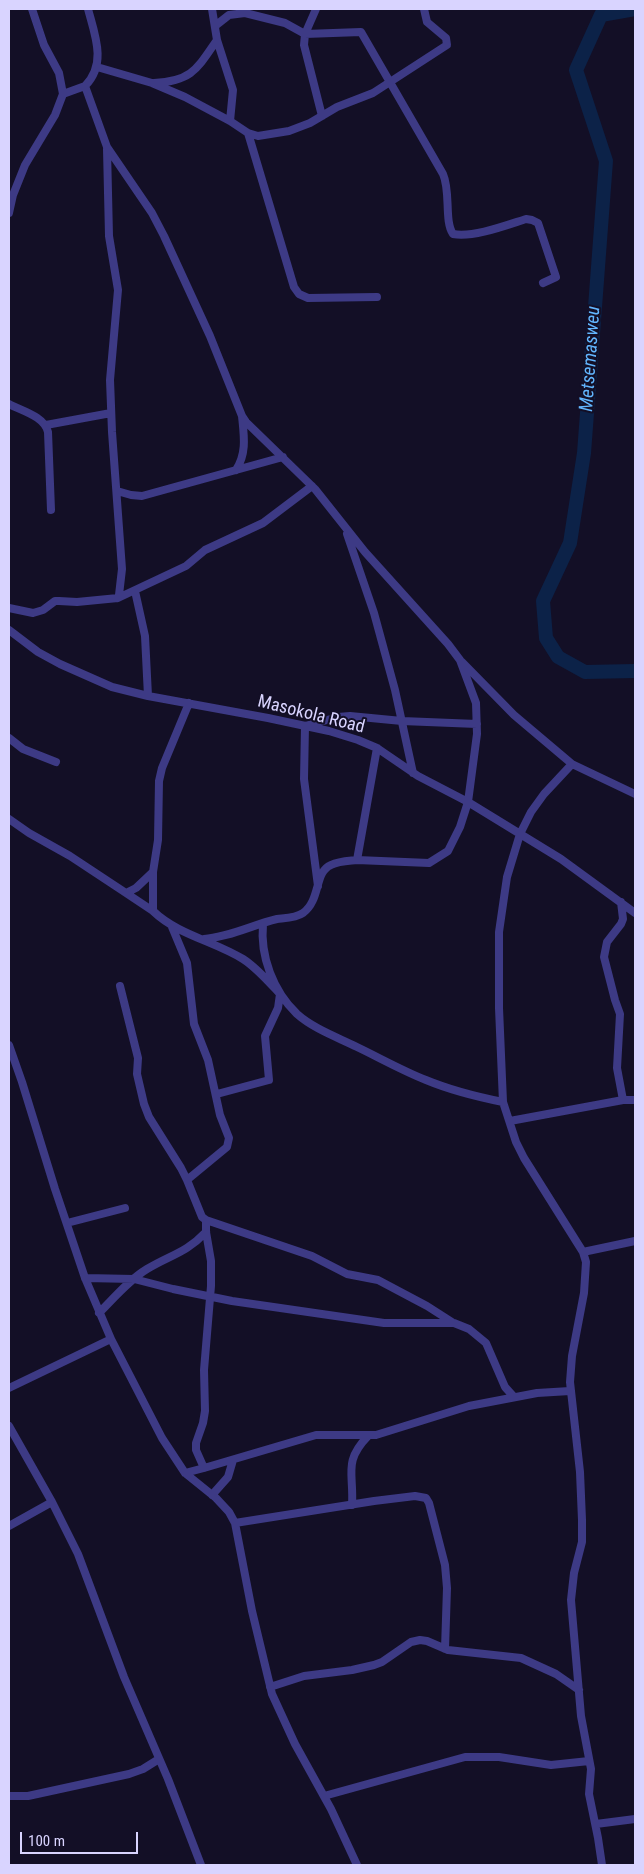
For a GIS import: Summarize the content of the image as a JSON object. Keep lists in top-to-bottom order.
{
  "streets": {
    "street": ["Masokola Road"]
  },
  "water": ["Metsemasweu"],
  "scale_bar": "100 m"
}
